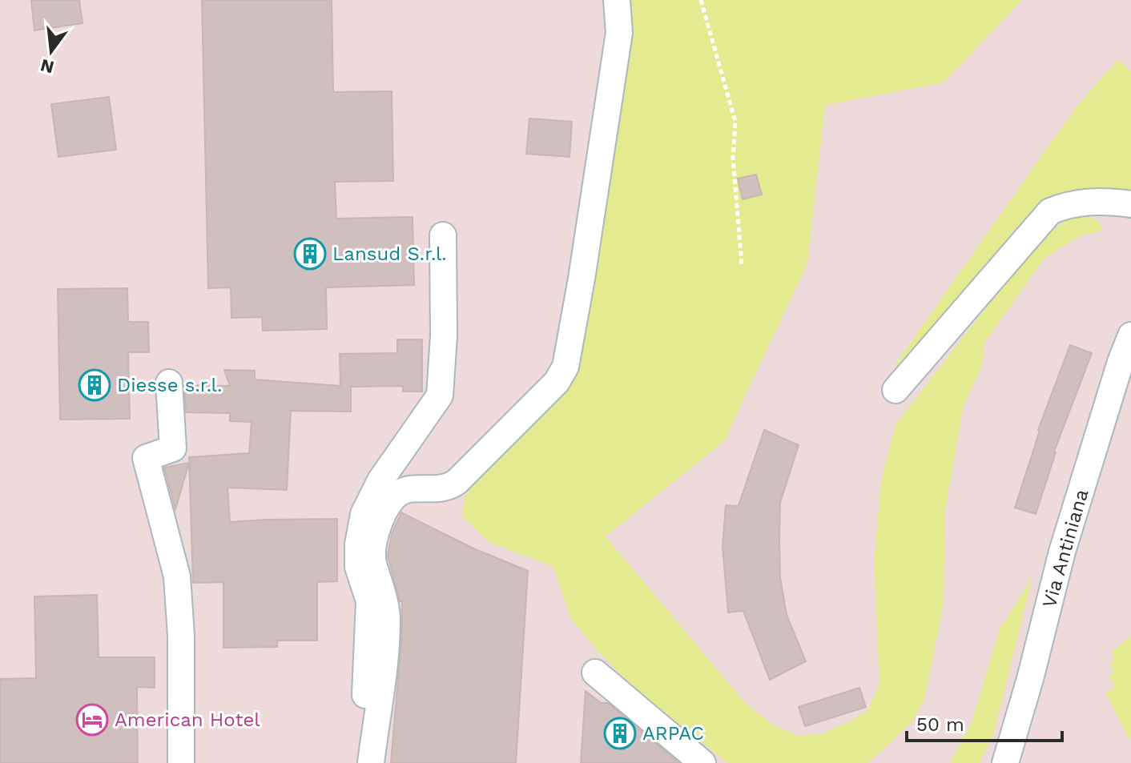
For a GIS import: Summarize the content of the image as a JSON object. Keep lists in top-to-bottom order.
{
  "streets": {
    "street": ["Via Antiniana"]
  },
  "places": {
    "building": ["Lansud S.r.l.", "Diesse s.r.l.", "ARPAC"],
    "hotel": ["American Hotel"]
  },
  "scale_bar": "50 m",
  "north": "bottom"
}
